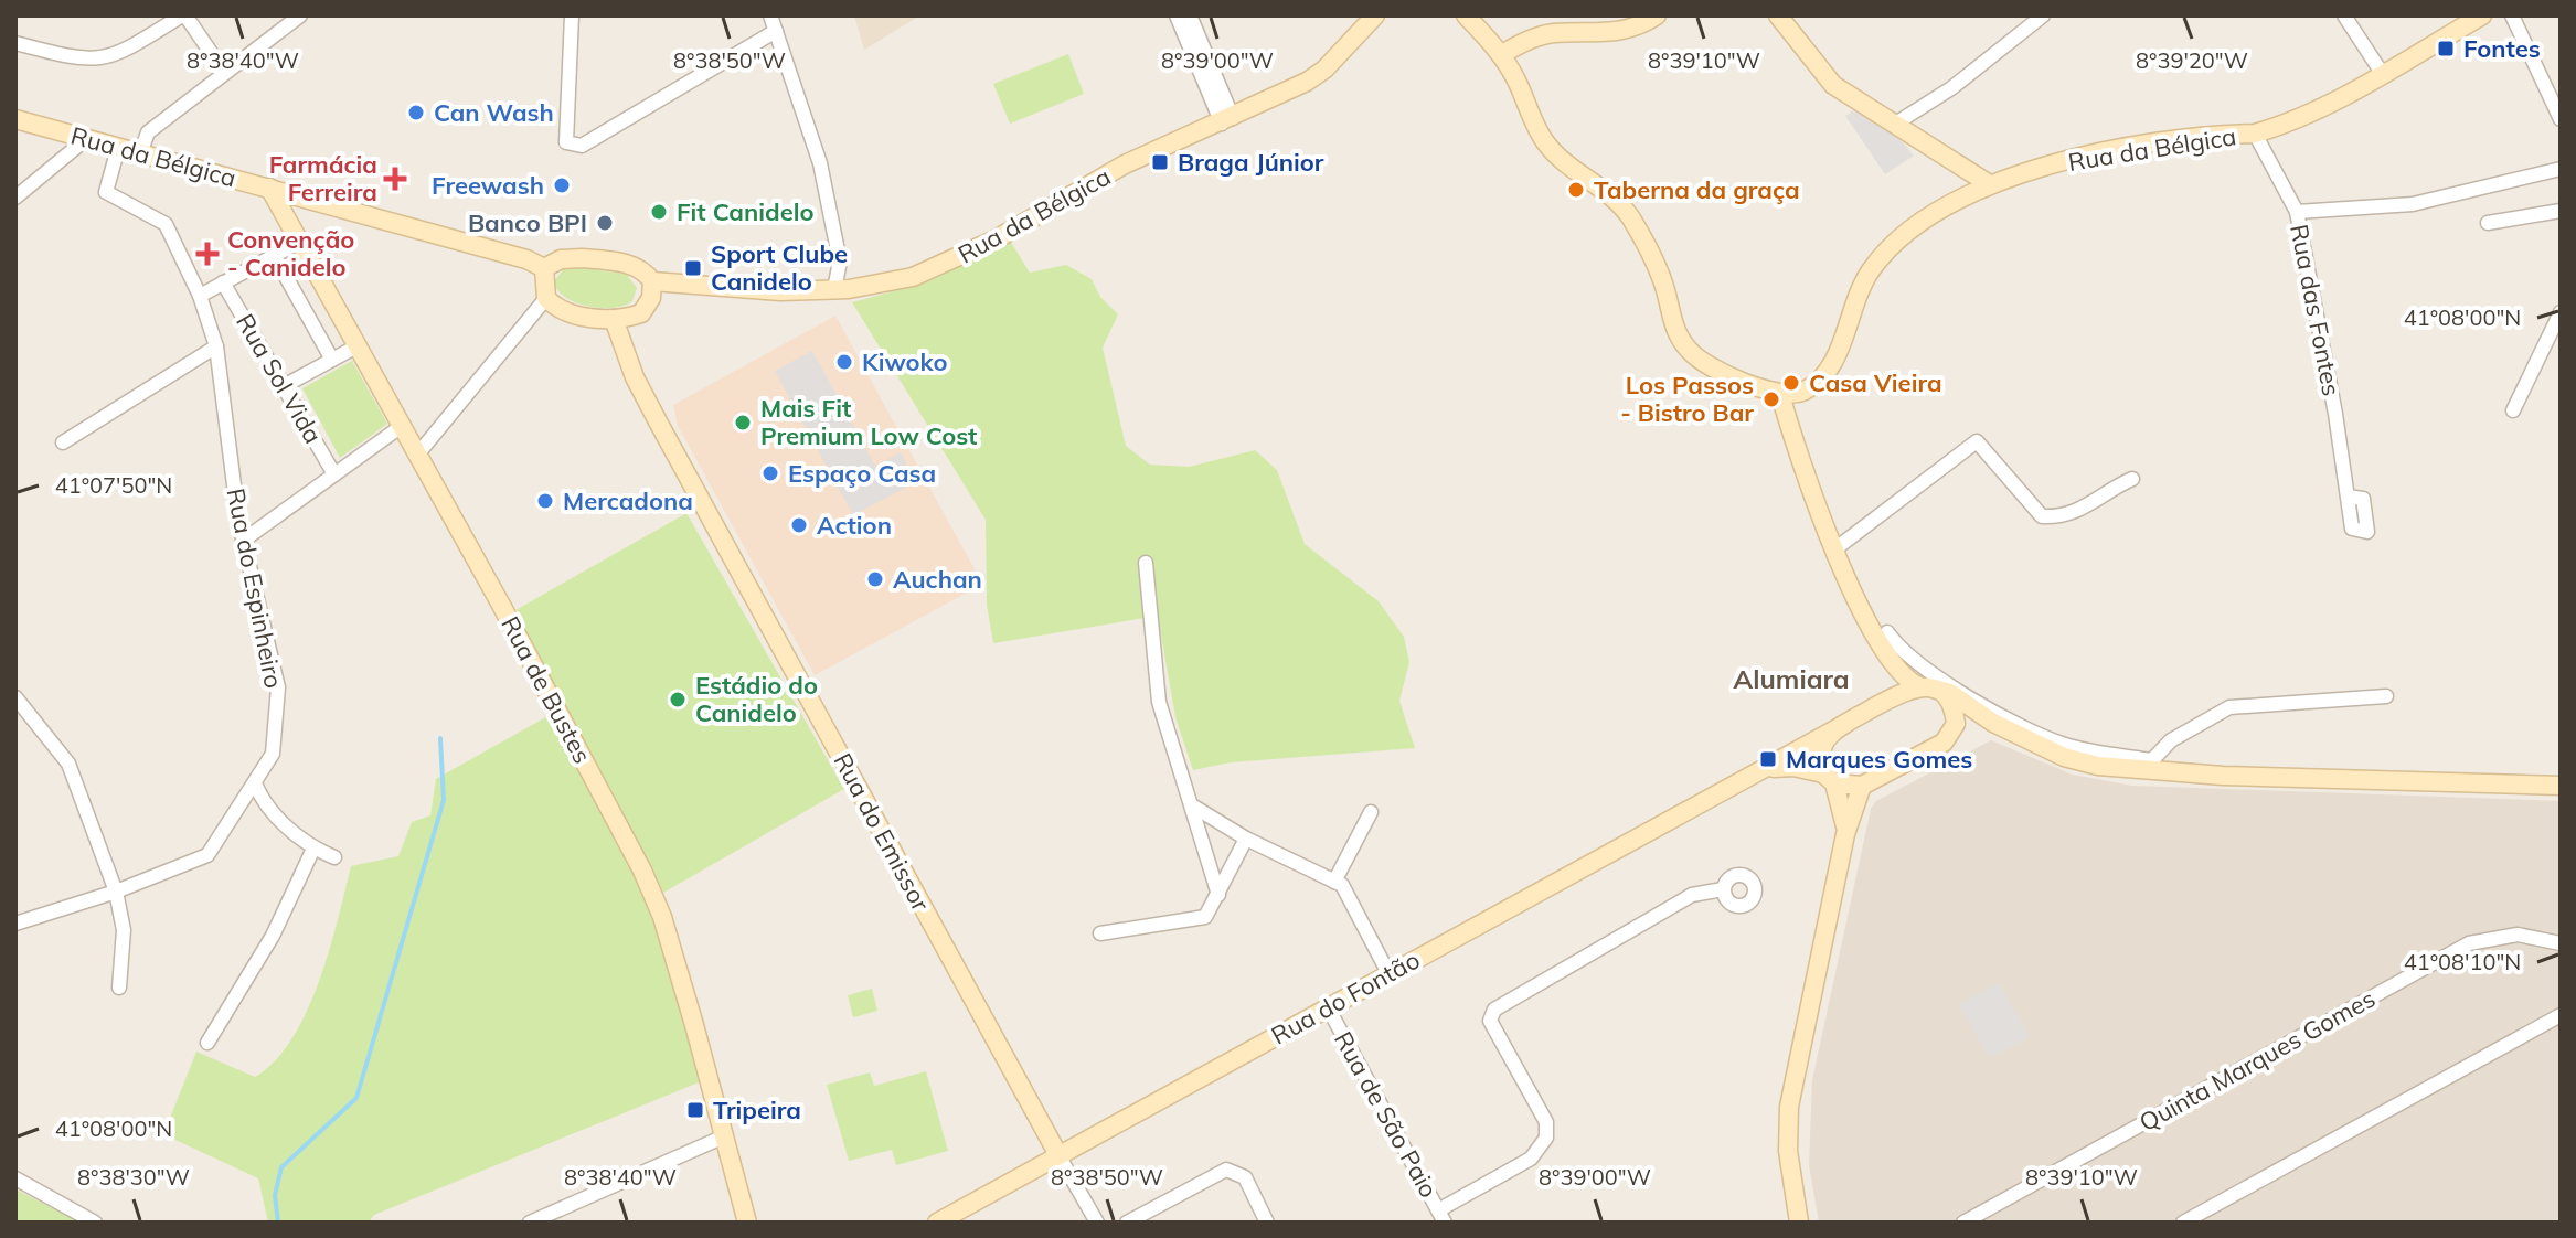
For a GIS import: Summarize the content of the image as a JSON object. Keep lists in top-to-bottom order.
{
  "streets": {
    "main road": [
      "Rua da Bélgica",
      "Rua de Bustes",
      "Rua do Emissor",
      "Rua do Fontão"
    ],
    "street": [
      "Rua das Fontes",
      "Rua Sol Vida",
      "Rua do Espinheiro",
      "Quinta Marques Gomes",
      "Rua de São Paio"
    ]
  },
  "crossings": [
    ["Rua da Bélgica", "Rua das Fontes"],
    ["Rua da Bélgica", "Rua do Espinheiro"],
    ["Rua da Bélgica", "Rua de Bustes"],
    ["Rua do Emissor", "Rua do Fontão"],
    ["Rua do Fontão", "Rua de São Paio"]
  ],
  "districts": ["Alumiara"],
  "places": {
    "transit": [
      "Fontes",
      "Braga Júnior",
      "Sport Clube Canidelo",
      "Marques Gomes",
      "Tripeira"
    ],
    "other": [
      "Can Wash",
      "Freewash",
      "Taberna da graça",
      "Fit Canidelo",
      "Banco BPI",
      "Kiwoko",
      "Casa Vieira",
      "Los Passos - Bistro Bar",
      "Mais Fit Premium Low Cost",
      "Espaço Casa",
      "Mercadona",
      "Action",
      "Auchan",
      "Estádio do Canidelo"
    ],
    "health": ["Farmácia Ferreira", "Convenção - Canidelo"]
  },
  "coordinates": [
    "8°38'40\"W",
    "8°38'50\"W",
    "8°39'00\"W",
    "8°39'10\"W",
    "8°39'20\"W",
    "41°08'00\"N",
    "41°07'50\"N",
    "41°08'10\"N",
    "8°38'30\"W"
  ]
}
